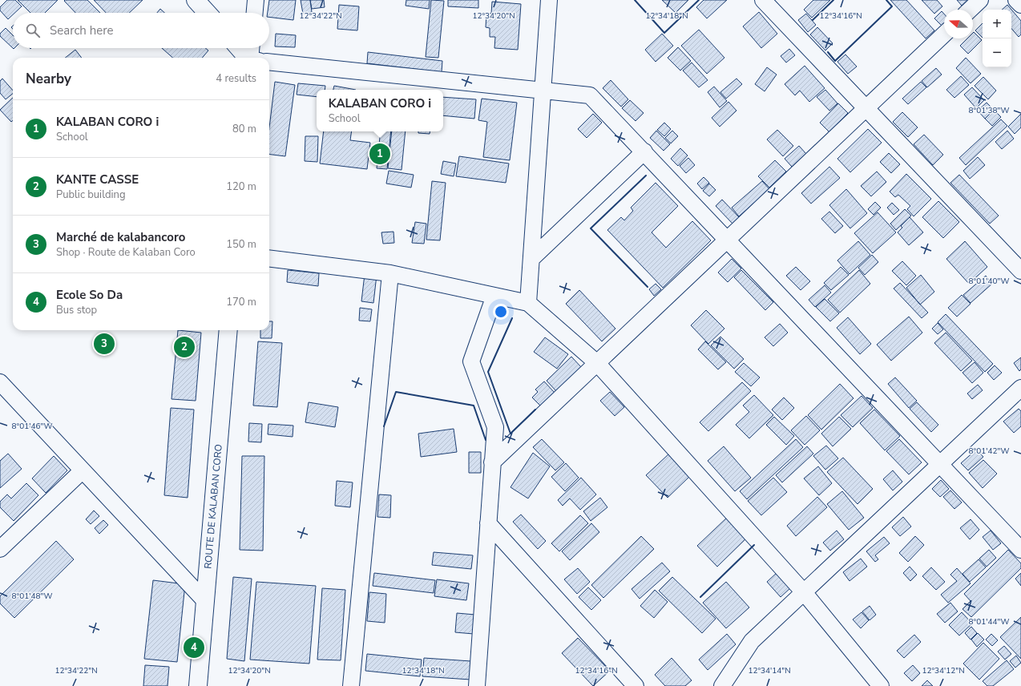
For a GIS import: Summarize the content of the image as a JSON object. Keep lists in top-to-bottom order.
{
  "streets": {
    "main road": ["ROUTE DE KALABAN CORO"]
  },
  "north": "left",
  "page": {
    "map_buttons": ["+", "−"],
    "search": "Search here",
    "heading": ["Nearby", "4 results"],
    "popup": ["KALABAN CORO i", "School"],
    "list": [
      {
        "mark": "1",
        "name": "KALABAN CORO i",
        "note": "School",
        "value": "80 m"
      },
      {
        "mark": "2",
        "name": "KANTE CASSE",
        "note": "Public building",
        "value": "120 m"
      },
      {
        "mark": "3",
        "name": "Marché de kalabancoro",
        "note": "Shop · Route de Kalaban Coro",
        "value": "150 m"
      },
      {
        "mark": "4",
        "name": "Ecole So Da",
        "note": "Bus stop",
        "value": "170 m"
      }
    ],
    "pins": [
      "1",
      "3",
      "2",
      "4"
    ]
  },
  "coordinates": [
    "12°34'22\"N",
    "12°34'20\"N",
    "12°34'16\"N",
    "12°34'18\"N",
    "8°01'38\"W",
    "8°01'40\"W",
    "8°01'46\"W",
    "8°01'42\"W",
    "8°01'48\"W",
    "8°01'44\"W",
    "12°34'14\"N",
    "12°34'12\"N"
  ]
}
